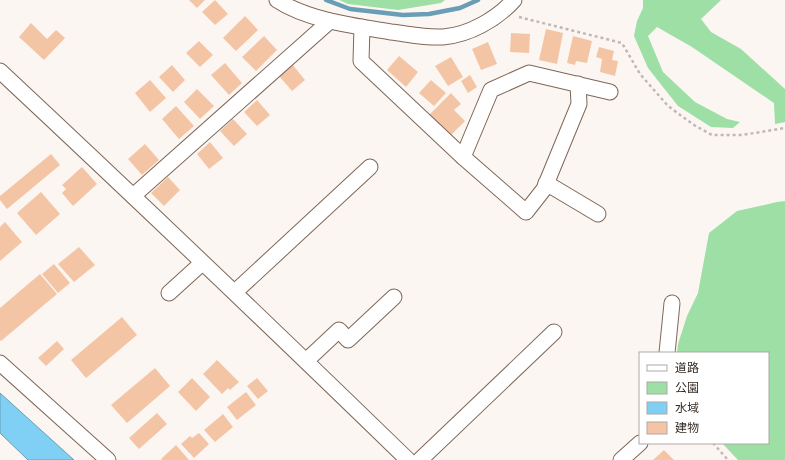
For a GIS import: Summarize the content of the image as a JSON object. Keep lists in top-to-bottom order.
{
  "legend": [
    "道路",
    "公園",
    "水域",
    "建物"
  ]
}
